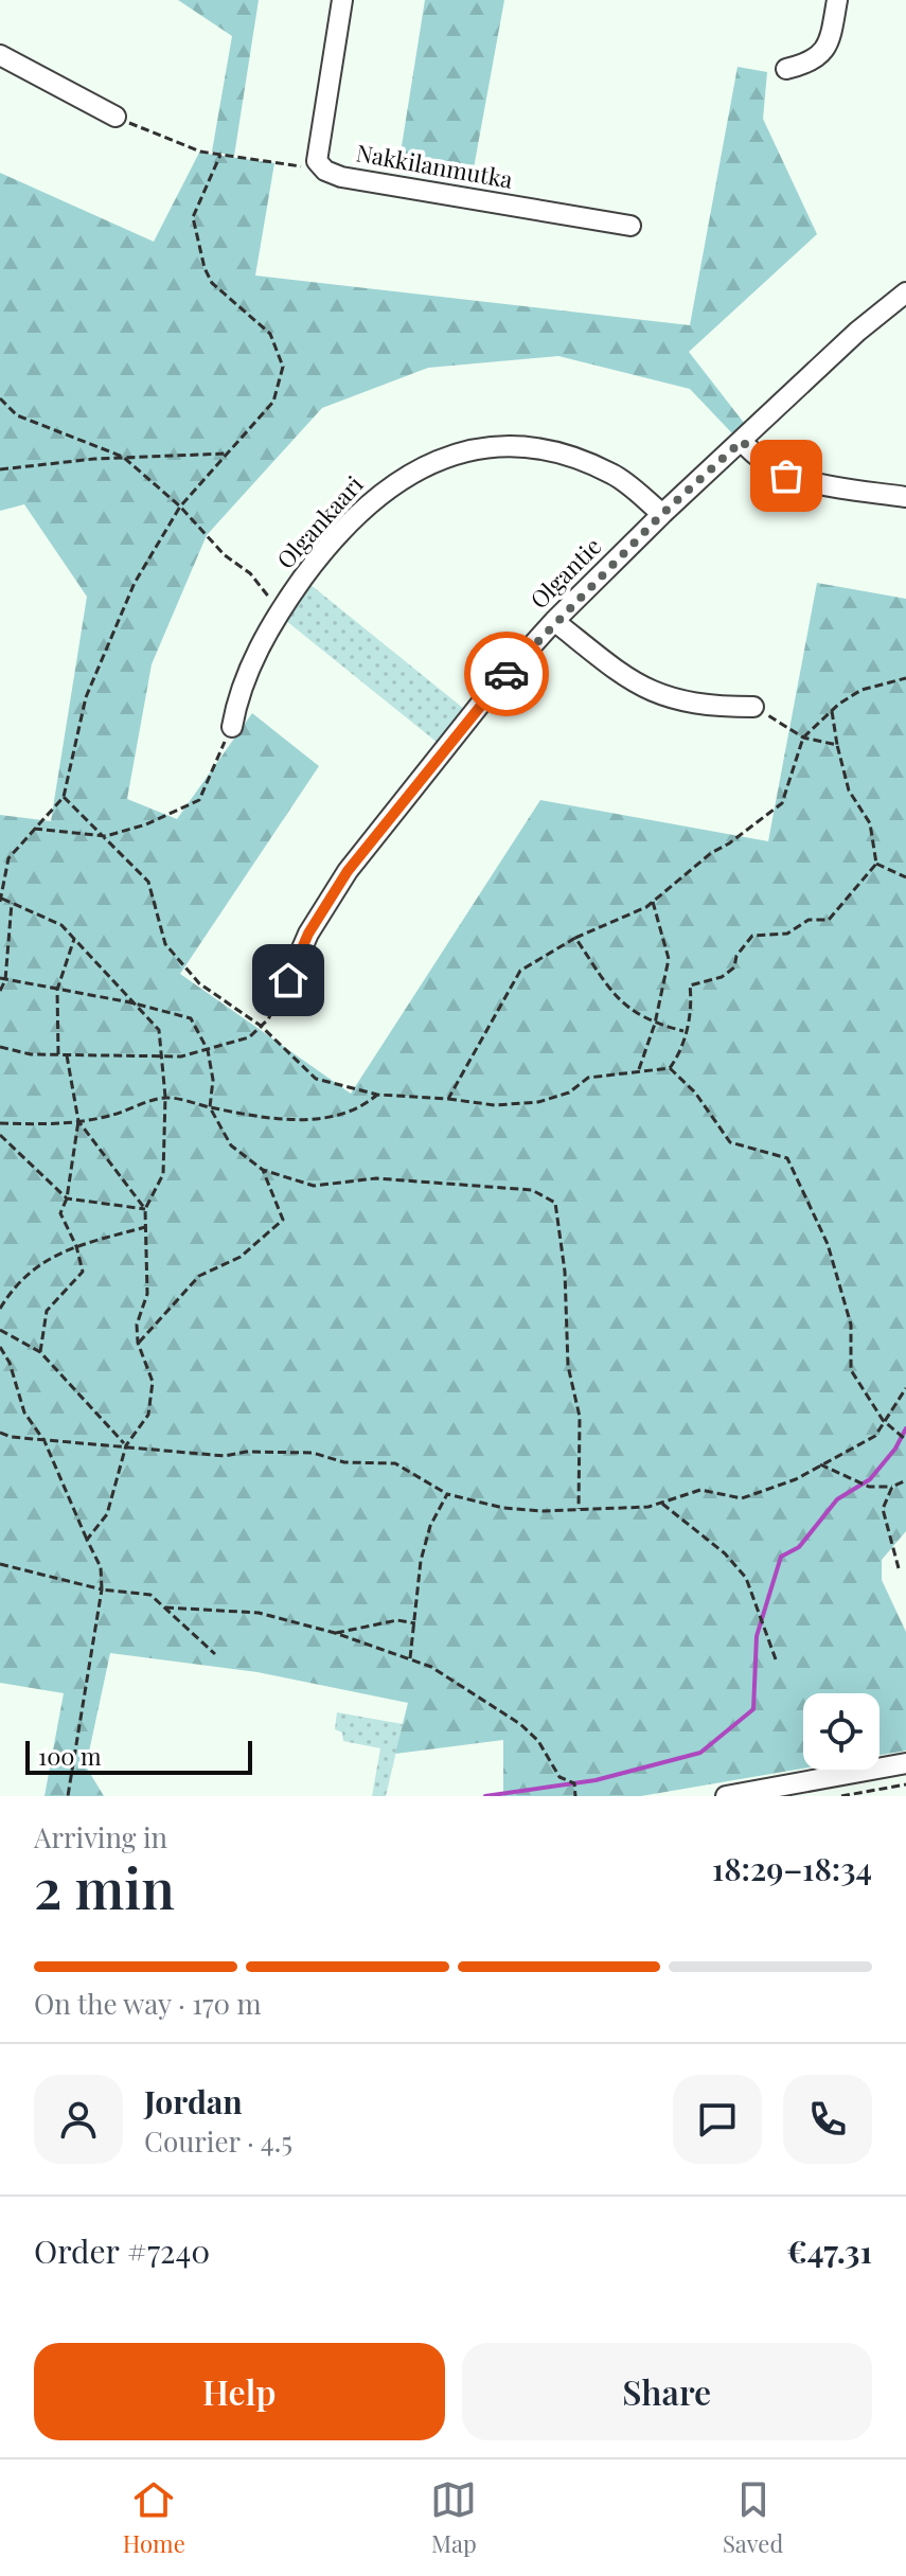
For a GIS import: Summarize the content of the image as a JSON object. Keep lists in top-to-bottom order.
{
  "streets": {
    "street": ["Nakkilanmutka", "Olgankaari", "Olgantie"]
  },
  "crossings": [
    ["Olgankaari", "Olgantie"]
  ],
  "scale_bar": "100 m",
  "page": {
    "scale": "100 m",
    "heading": ["2 min", "Arriving in", "18:29–18:34"],
    "panel": [
      "Jordan",
      "Courier · 4.5",
      "Order #7240",
      "€47.31"
    ],
    "bar": "On the way · 170 m",
    "buttons": ["Help", "Share"],
    "tabs": ["Home", "Map", "Saved"]
  }
}
